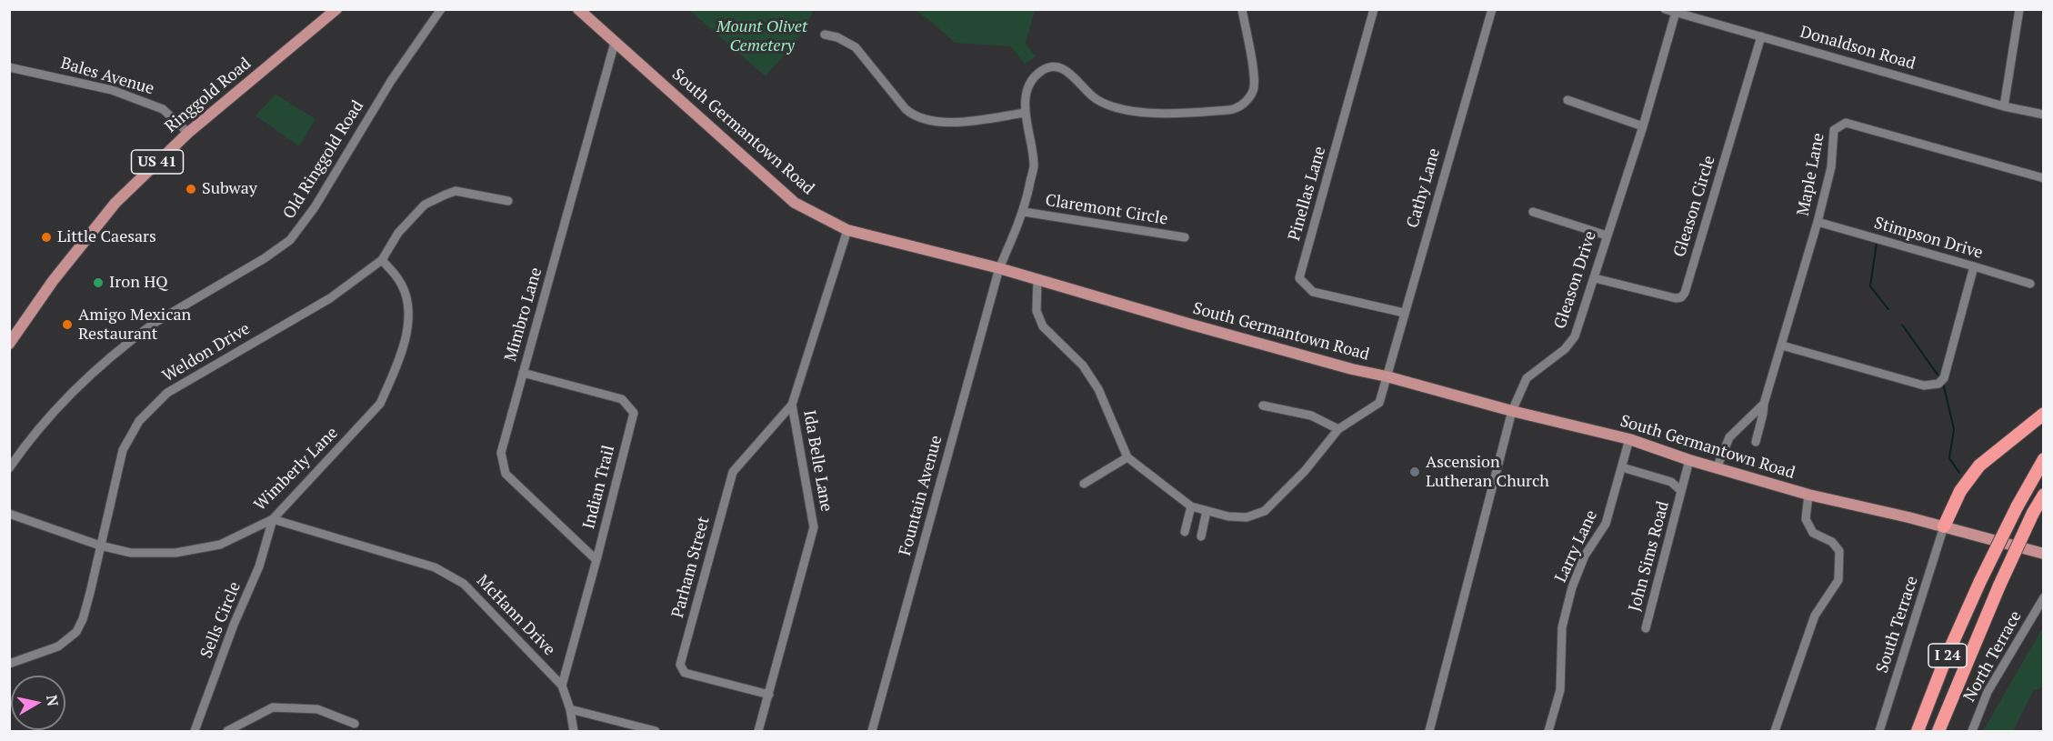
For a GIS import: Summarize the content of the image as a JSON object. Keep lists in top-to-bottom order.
{
  "streets": {
    "highway": ["I 24"],
    "main road": ["Ringgold Road", "South Germantown Road", "US 41"],
    "street": [
      "Donaldson Road",
      "Bales Avenue",
      "Old Ringgold Road",
      "Maple Lane",
      "Cathy Lane",
      "Pinellas Lane",
      "Gleason Circle",
      "Claremont Circle",
      "Stimpson Drive",
      "Gleason Drive",
      "Mimbro Lane",
      "Weldon Drive",
      "Ida Belle Lane",
      "Wimberly Lane",
      "Indian Trail",
      "Fountain Avenue",
      "Larry Lane",
      "John Sims Road",
      "Parham Street",
      "McHann Drive",
      "Sells Circle",
      "South Terrace",
      "North Terrace"
    ]
  },
  "crossings": [
    ["Donaldson Road", "Gleason Circle"],
    ["Donaldson Road", "Gleason Drive"],
    ["Bales Avenue", "Ringgold Road"],
    ["South Germantown Road", "Maple Lane"],
    ["South Germantown Road", "Cathy Lane"],
    ["South Germantown Road", "Gleason Drive"],
    ["South Germantown Road", "Mimbro Lane"],
    ["South Germantown Road", "Ida Belle Lane"],
    ["South Germantown Road", "Fountain Avenue"],
    ["South Germantown Road", "Larry Lane"],
    ["South Germantown Road", "John Sims Road"],
    ["South Germantown Road", "South Terrace"],
    ["Maple Lane", "Stimpson Drive"],
    ["Cathy Lane", "Pinellas Lane"],
    ["Gleason Circle", "Gleason Drive"],
    ["Claremont Circle", "Fountain Avenue"],
    ["Mimbro Lane", "Indian Trail"],
    ["Weldon Drive", "Wimberly Lane"],
    ["Ida Belle Lane", "Parham Street"],
    ["Wimberly Lane", "McHann Drive"],
    ["Wimberly Lane", "Sells Circle"],
    ["Indian Trail", "McHann Drive"],
    ["Larry Lane", "John Sims Road"],
    ["McHann Drive", "Sells Circle"]
  ],
  "parks": ["Mount Olivet Cemetery"],
  "places": [
    "Subway",
    "Little Caesars",
    "Iron HQ",
    "Amigo Mexican Restaurant",
    "Ascension Lutheran Church"
  ],
  "north": "right"
}
